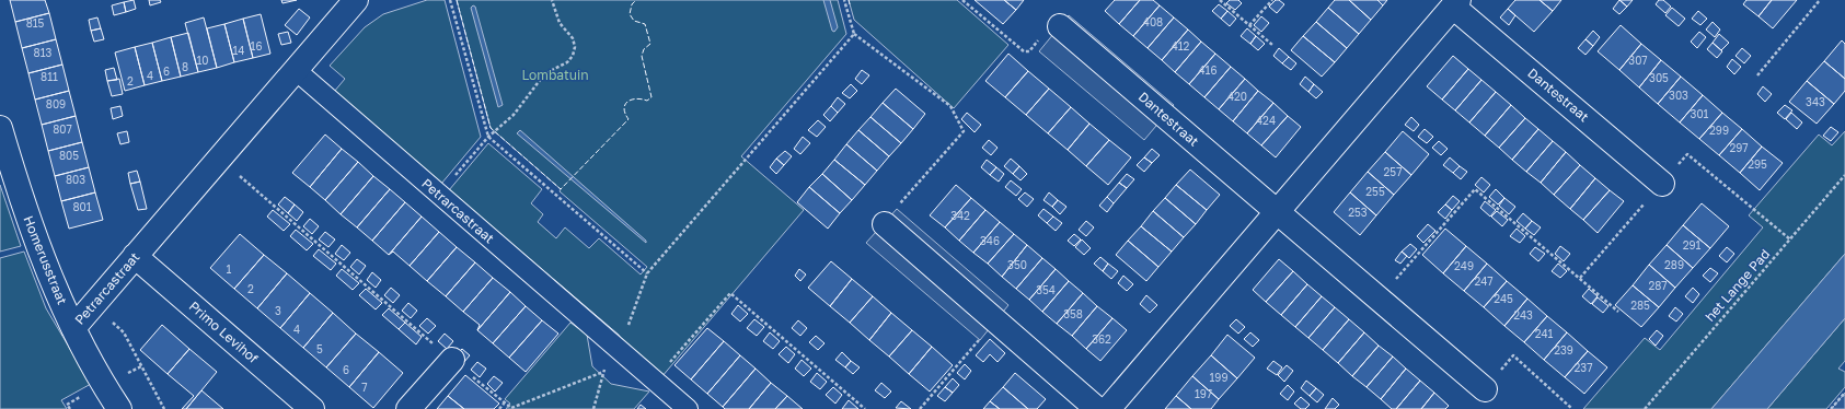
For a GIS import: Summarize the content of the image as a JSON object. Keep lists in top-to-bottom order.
{
  "streets": {
    "street": [
      "Dantestraat",
      "Petrarcastraat",
      "Homerusstraat",
      "Primo Levihof"
    ],
    "path": ["het Lange Pad"]
  },
  "crossings": [
    ["Petrarcastraat", "Homerusstraat"],
    ["Petrarcastraat", "Primo Levihof"]
  ],
  "parks": ["Lombatuin"],
  "house_numbers": [
    "408",
    "815",
    "16",
    "412",
    "14",
    "813",
    "10",
    "307",
    "8",
    "416",
    "6",
    "4",
    "811",
    "305",
    "2",
    "303",
    "420",
    "343",
    "809",
    "301",
    "424",
    "807",
    "299",
    "297",
    "805",
    "295",
    "257",
    "803",
    "255",
    "801",
    "253",
    "342",
    "346",
    "291",
    "350",
    "289",
    "249",
    "1",
    "247",
    "287",
    "2",
    "354",
    "245",
    "285",
    "3",
    "358",
    "243",
    "4",
    "241",
    "362",
    "5",
    "239",
    "237",
    "6",
    "199",
    "7",
    "197"
  ]
}
